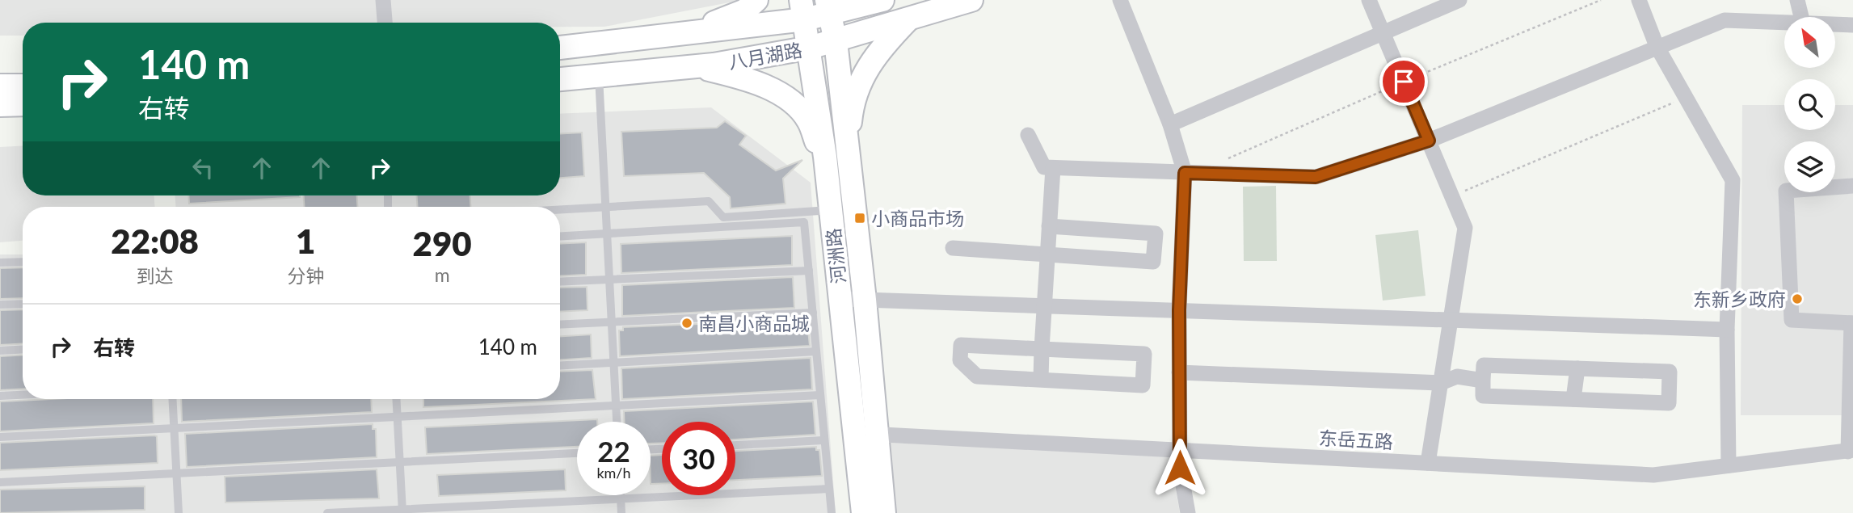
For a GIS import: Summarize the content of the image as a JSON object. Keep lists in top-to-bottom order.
{
  "streets": {
    "main road": ["八月湖路", "河洲路"],
    "street": ["东岳五路"]
  },
  "crossings": [
    ["八月湖路", "河洲路"],
    ["河洲路", "东岳五路"]
  ],
  "places": {
    "transit": ["小商品市场"],
    "other": ["东新乡政府", "南昌小商品城"]
  },
  "north": "top left",
  "page": {
    "turn": ["140 m", "右转"],
    "eta": [
      "22:08",
      "到达",
      "1",
      "分钟",
      "290",
      "m"
    ],
    "list": [
      {
        "name": "右转",
        "value": "140 m"
      }
    ],
    "speed": "22 km/h",
    "limit": "30"
  }
}
